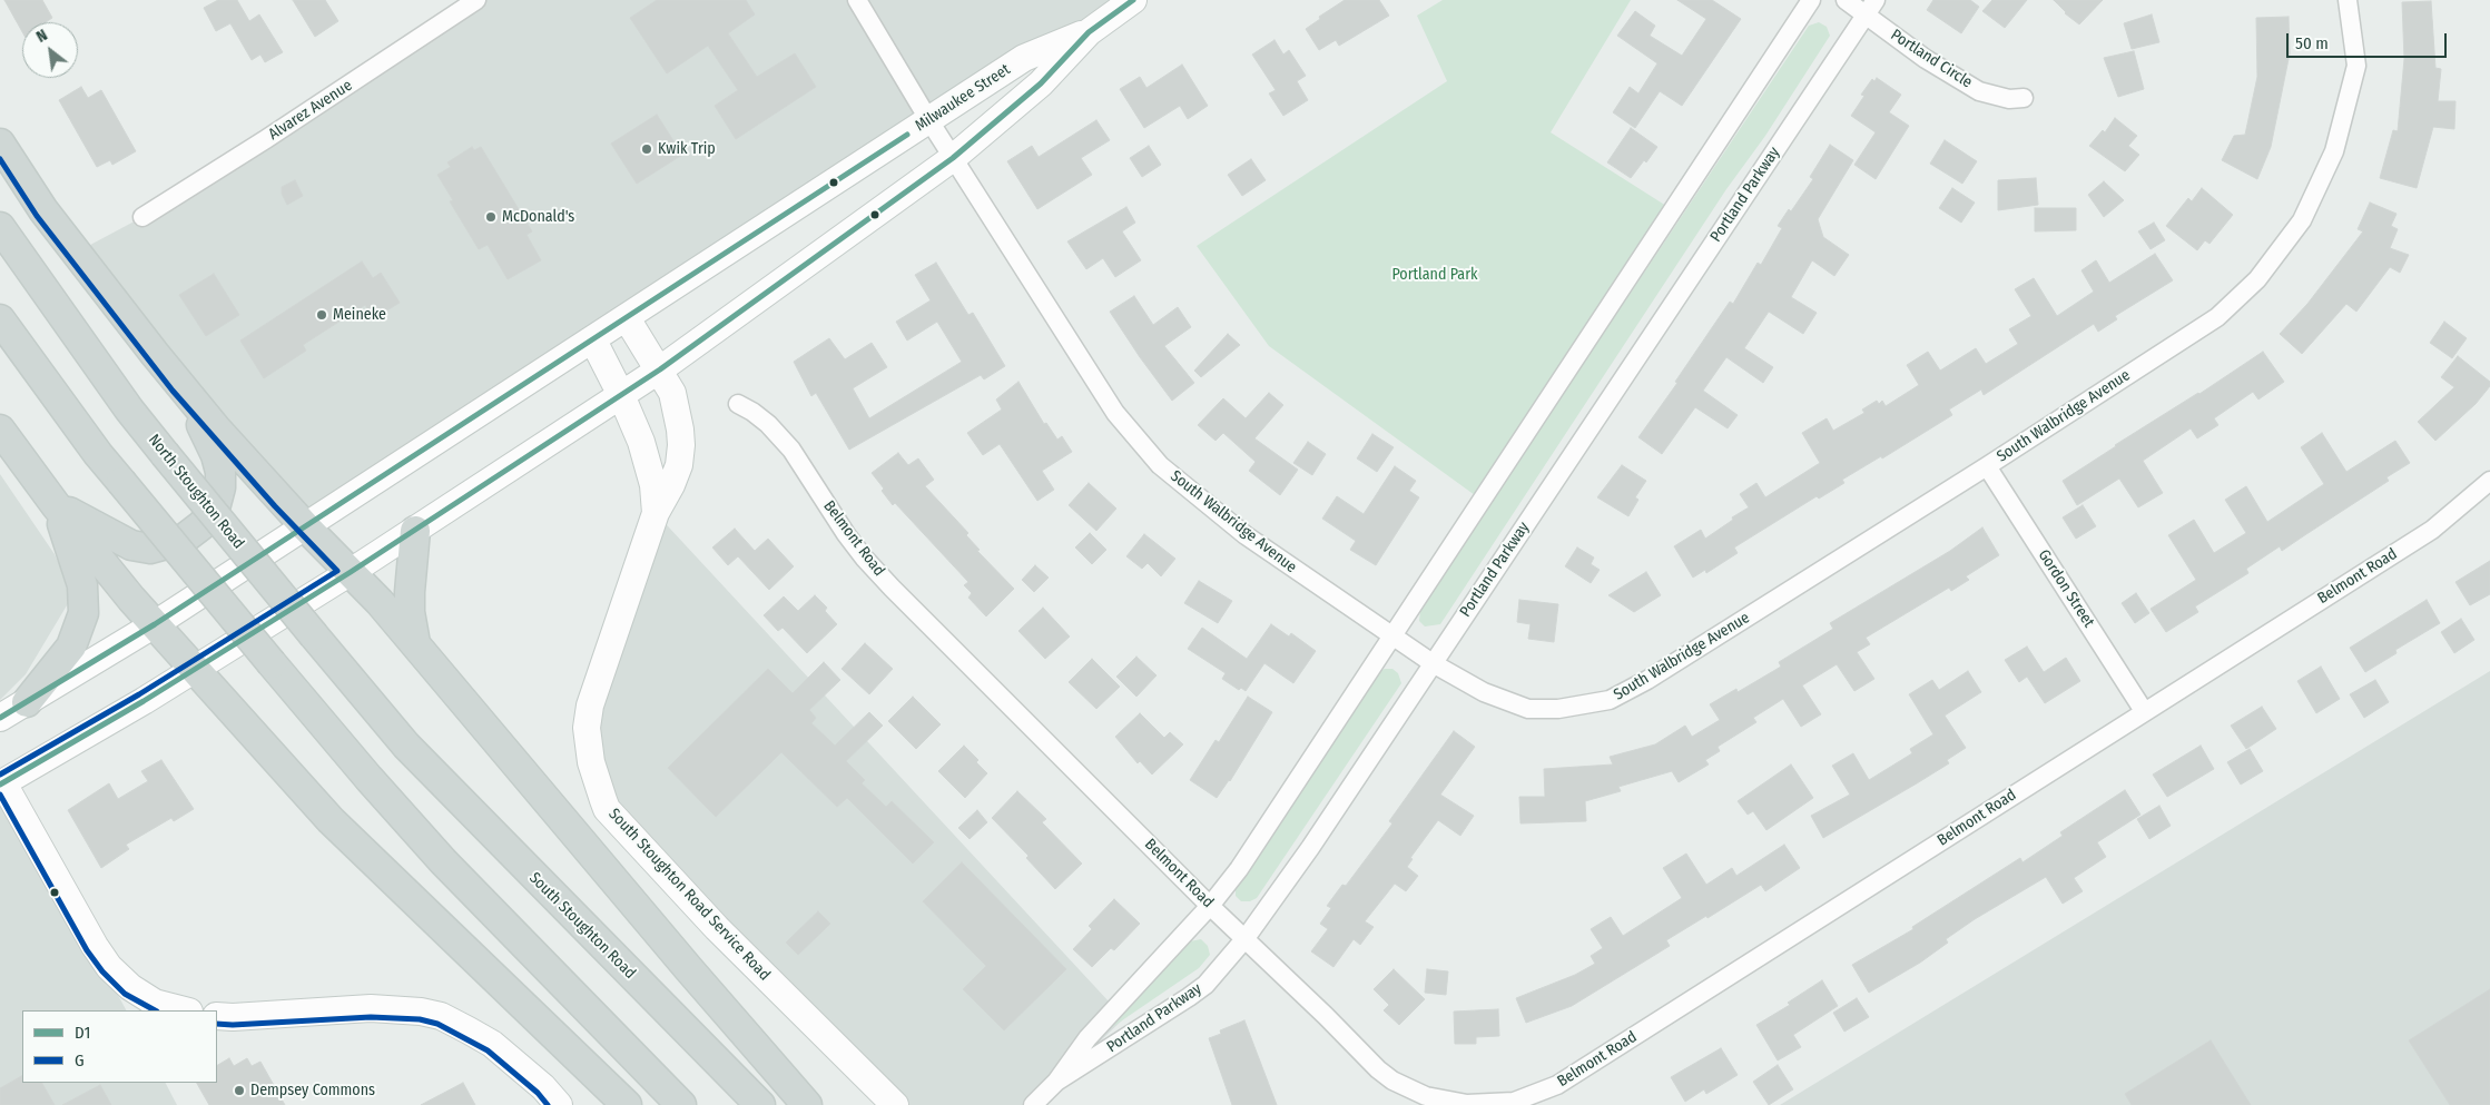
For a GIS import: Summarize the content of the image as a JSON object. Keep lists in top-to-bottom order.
{
  "streets": {
    "main road": ["North Stoughton Road", "South Stoughton Road"],
    "street": [
      "Portland Circle",
      "Milwaukee Street",
      "Alvarez Avenue",
      "Portland Parkway",
      "South Walbridge Avenue",
      "Belmont Road",
      "Gordon Street",
      "South Stoughton Road Service Road"
    ]
  },
  "crossings": [
    ["Portland Circle", "Portland Parkway"],
    ["Milwaukee Street", "South Walbridge Avenue"],
    ["Milwaukee Street", "South Stoughton Road Service Road"],
    ["Portland Parkway", "South Walbridge Avenue"],
    ["Portland Parkway", "Belmont Road"],
    ["South Walbridge Avenue", "Gordon Street"],
    ["North Stoughton Road", "South Stoughton Road"],
    ["Belmont Road", "Gordon Street"]
  ],
  "parks": ["Portland Park"],
  "places": [
    "Kwik Trip",
    "McDonald's",
    "Meineke",
    "Dempsey Commons"
  ],
  "lines": ["transit line D1", "transit line G"],
  "legend": ["D1", "G"],
  "scale_bar": "50 m",
  "north": "top left"
}
